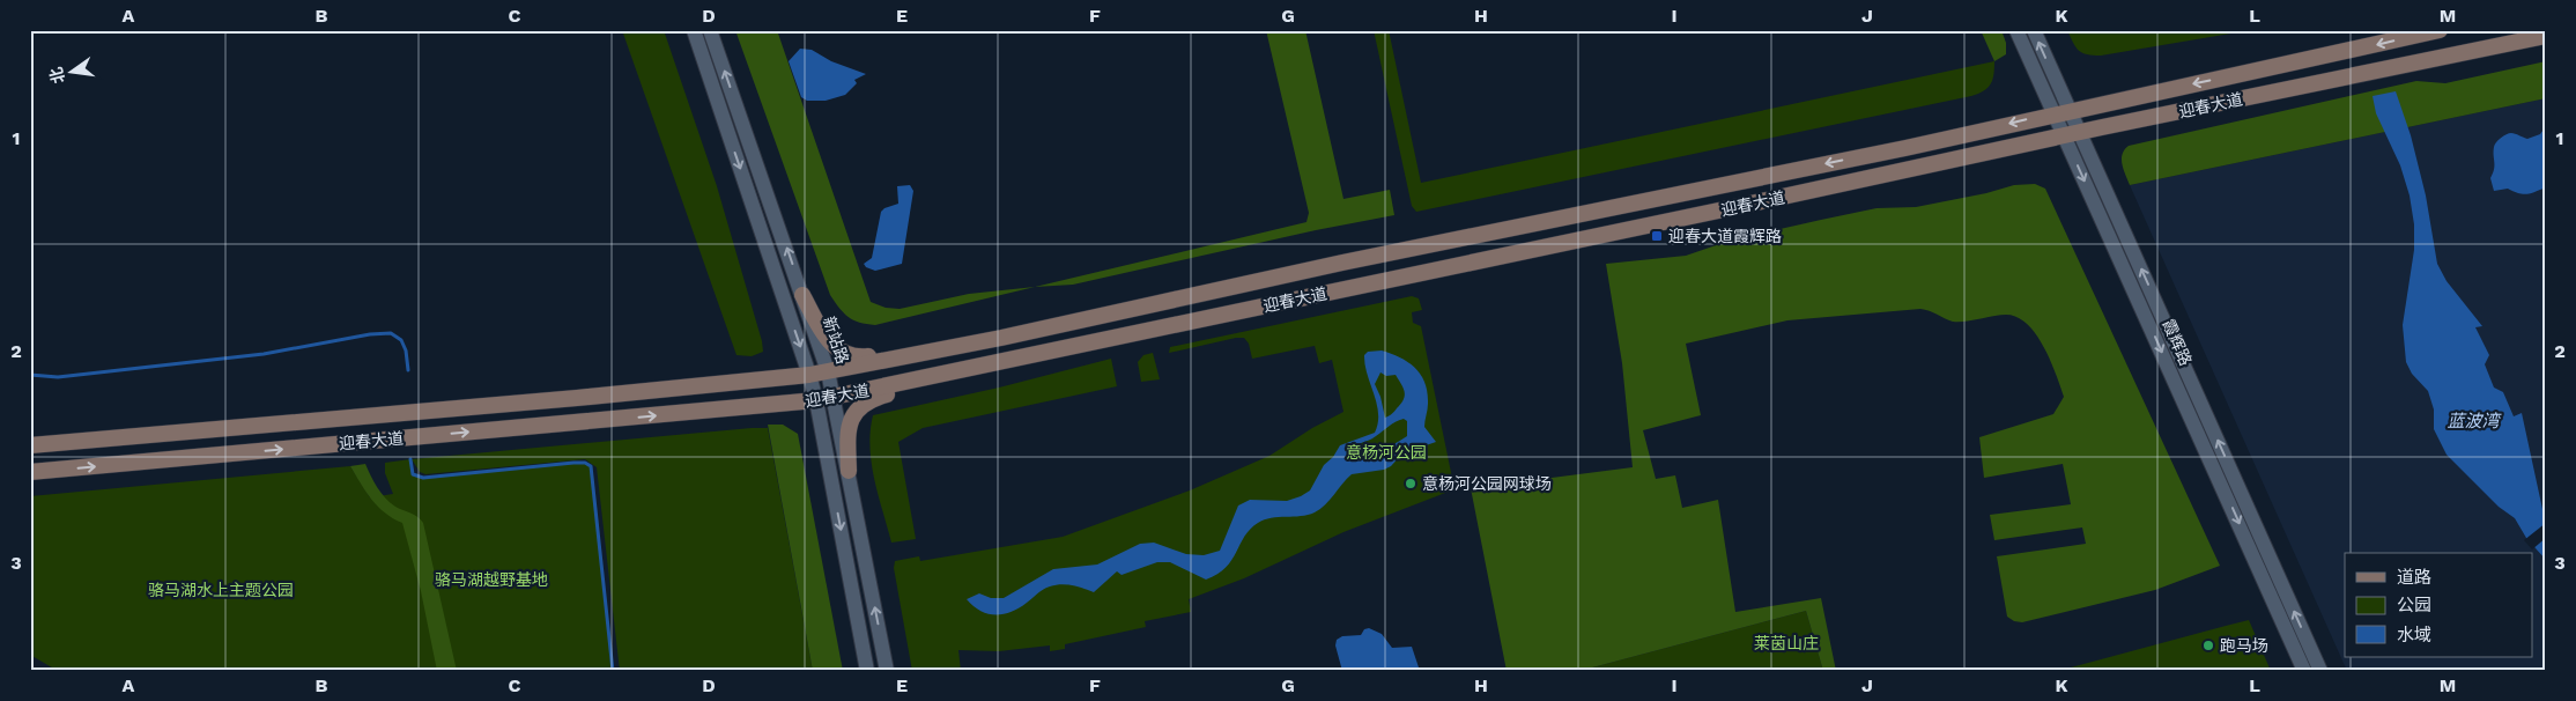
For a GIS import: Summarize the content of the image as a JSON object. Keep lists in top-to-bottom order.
{
  "streets": {
    "main road": ["迎春大道"],
    "street": ["新站路", "霞辉路"]
  },
  "crossings": [
    ["迎春大道", "新站路"],
    ["迎春大道", "霞辉路"]
  ],
  "water": ["蓝波湾"],
  "parks": [
    "意杨河公园",
    "骆马湖越野基地",
    "骆马湖水上主题公园",
    "莱茵山庄"
  ],
  "places": {
    "transit": ["迎春大道霞辉路"],
    "other": ["意杨河公园网球场", "跑马场"]
  },
  "legend": ["道路", "公园", "水域"],
  "north": "left",
  "grid": {
    "columns": [
      "A",
      "B",
      "C",
      "D",
      "E",
      "F",
      "G",
      "H",
      "I",
      "J",
      "K",
      "L",
      "M"
    ],
    "rows": ["1", "2", "3"]
  }
}
